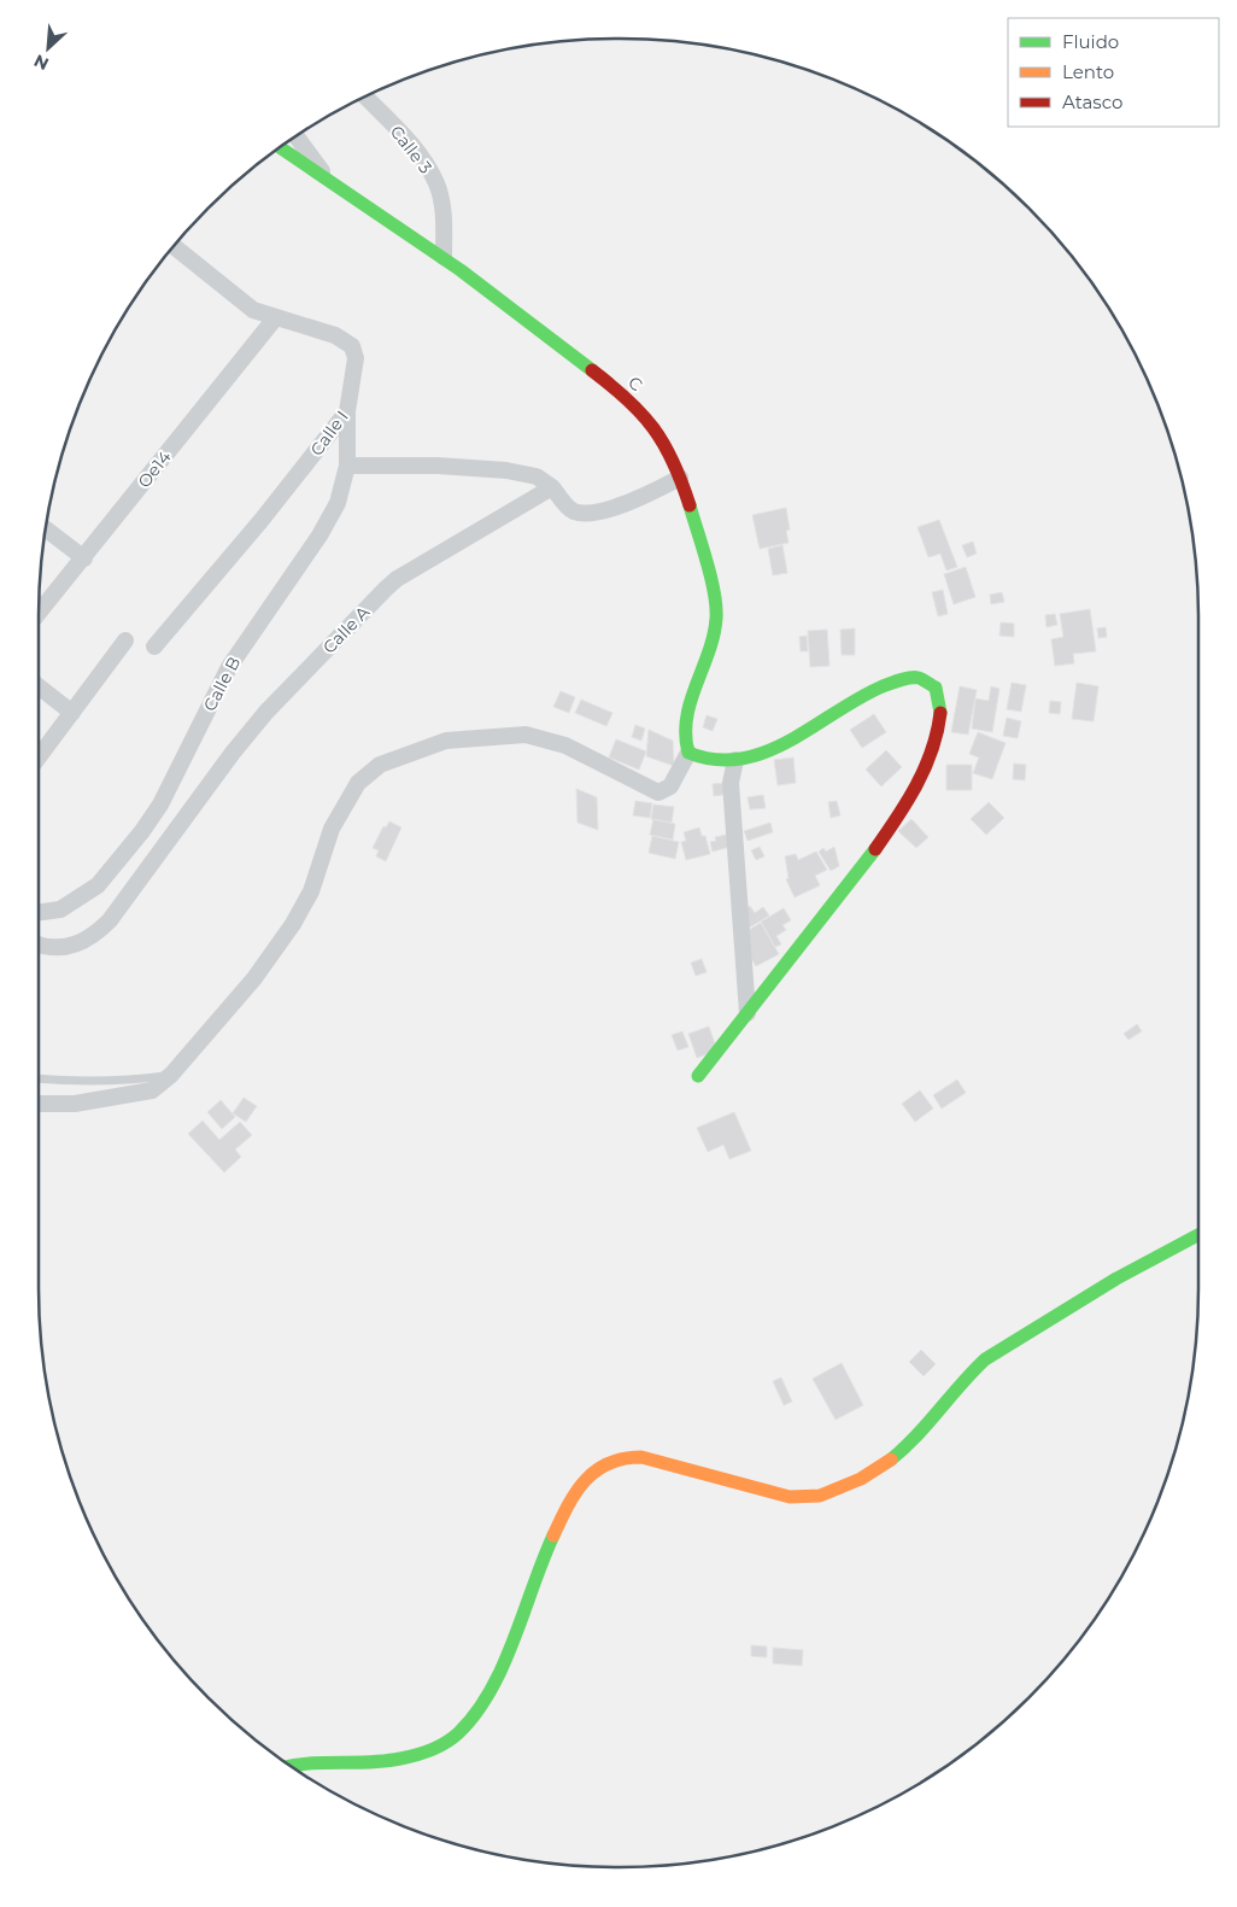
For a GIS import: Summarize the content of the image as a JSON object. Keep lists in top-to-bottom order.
{
  "streets": {
    "street": [
      "Calle 3",
      "C",
      "Calle I",
      "Oe14",
      "Calle A",
      "Calle B"
    ]
  },
  "crossings": [
    ["Calle 3", "C"],
    ["Calle I", "Oe14"],
    ["Calle I", "Calle B"]
  ],
  "legend": ["Fluido", "Lento", "Atasco"],
  "north": "bottom left"
}
